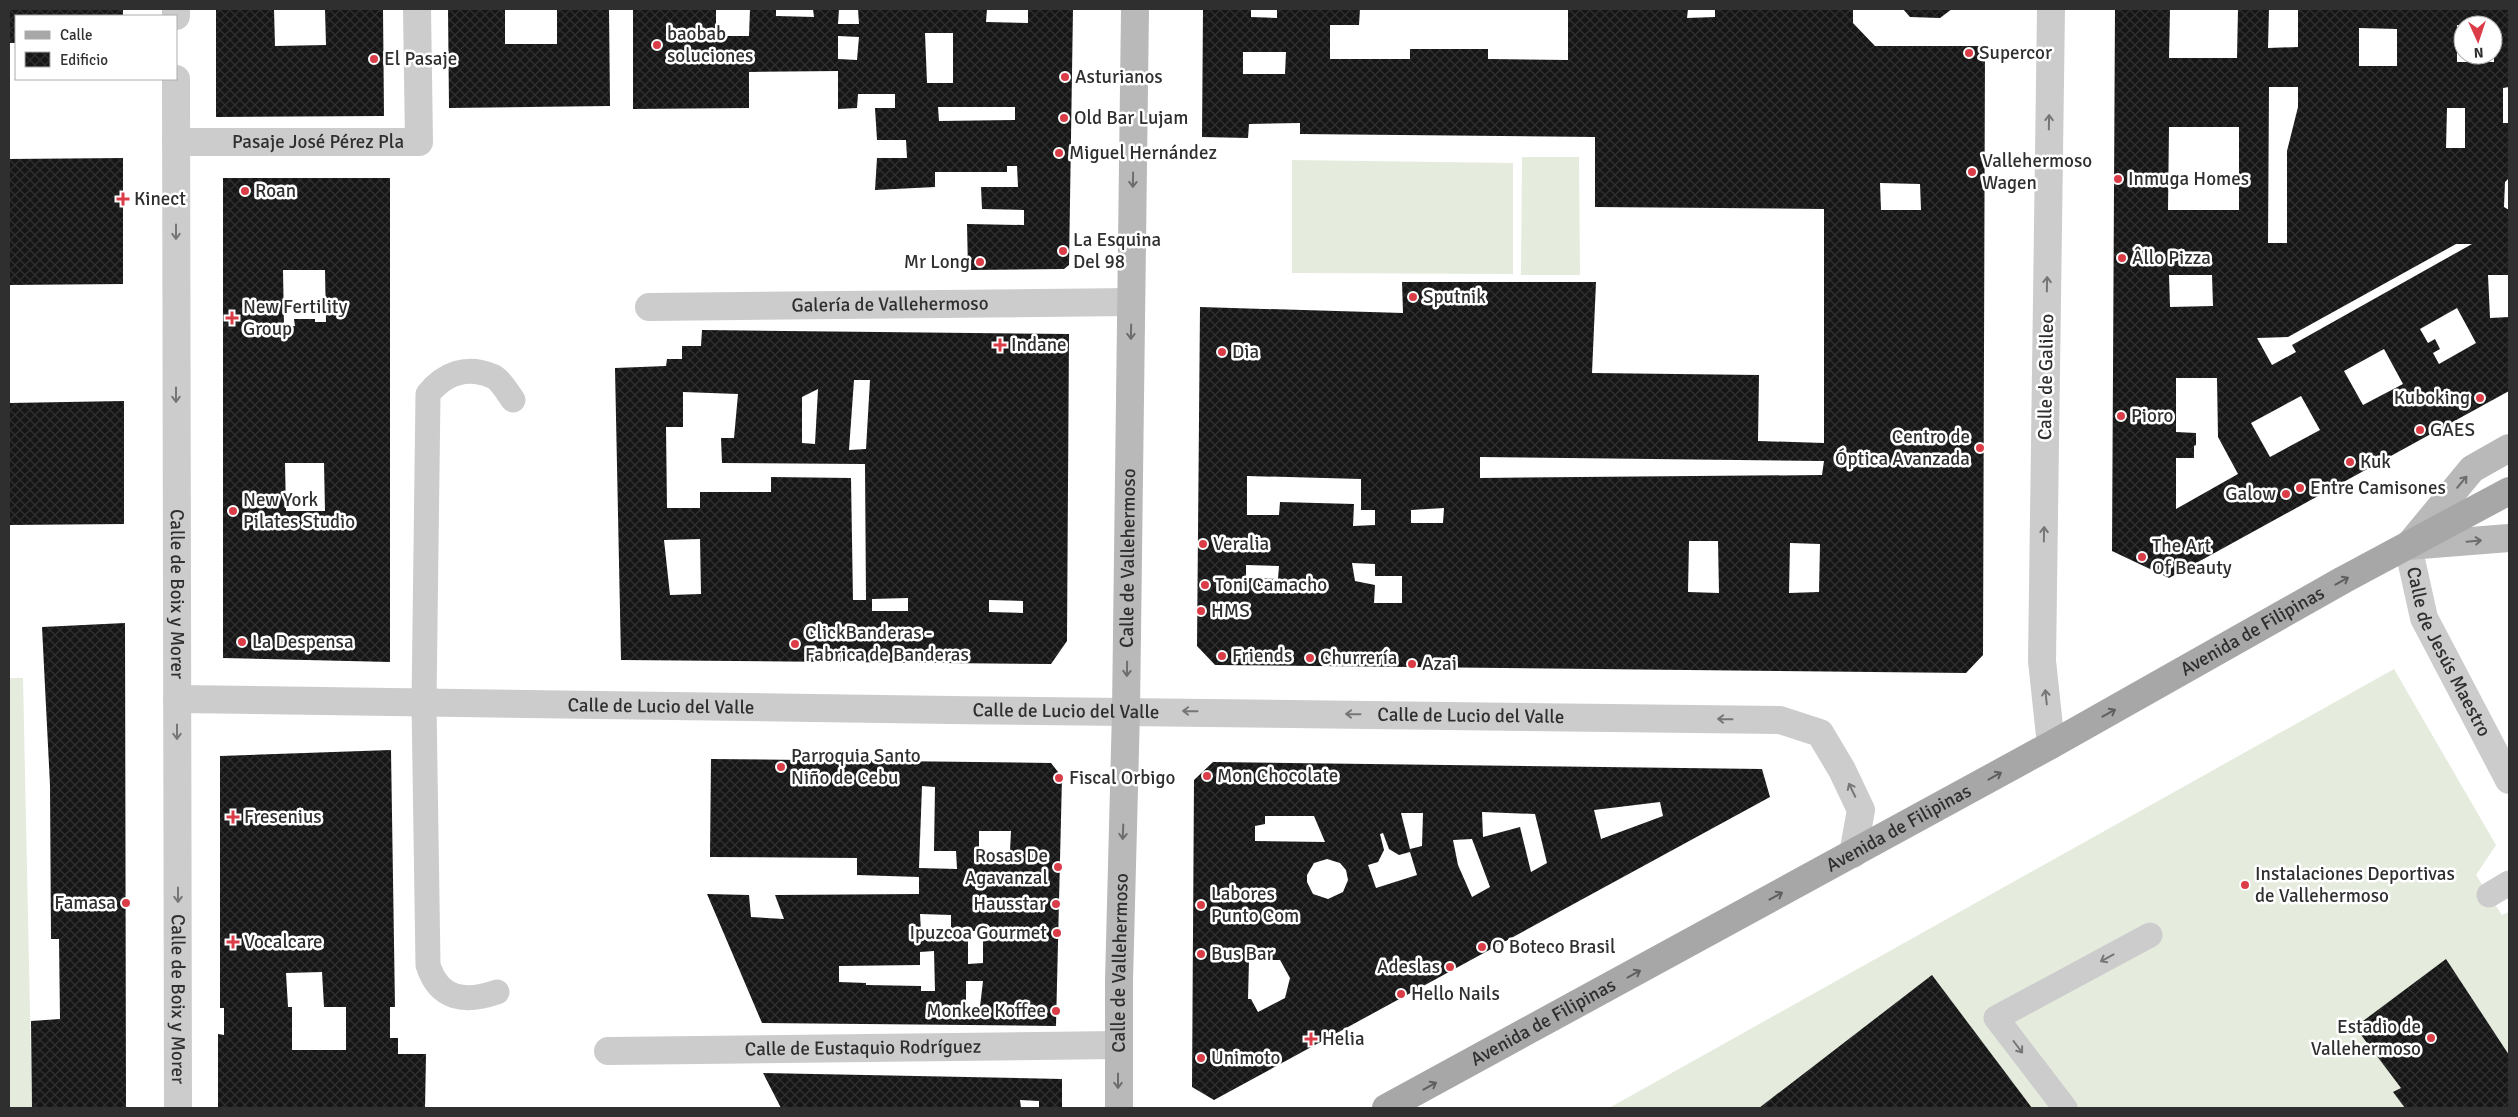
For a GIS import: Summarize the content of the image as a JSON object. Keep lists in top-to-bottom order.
{
  "streets": {
    "main road": ["Avenida de Filipinas"],
    "street": [
      "Pasaje José Pérez Pla",
      "Galería de Vallehermoso",
      "Calle de Galileo",
      "Calle de Vallehermoso",
      "Calle de Boix y Morer",
      "Calle de Jesús Maestro",
      "Calle de Lucio del Valle",
      "Calle de Eustaquio Rodríguez"
    ]
  },
  "crossings": [
    ["Pasaje José Pérez Pla", "Calle de Boix y Morer"],
    ["Galería de Vallehermoso", "Calle de Vallehermoso"],
    ["Calle de Galileo", "Avenida de Filipinas"],
    ["Calle de Vallehermoso", "Calle de Lucio del Valle"],
    ["Calle de Vallehermoso", "Calle de Eustaquio Rodríguez"],
    ["Calle de Boix y Morer", "Calle de Lucio del Valle"],
    ["Avenida de Filipinas", "Calle de Jesús Maestro"],
    ["Avenida de Filipinas", "Calle de Lucio del Valle"]
  ],
  "one_way": [
    "Calle de Galileo",
    "Calle de Vallehermoso",
    "Calle de Boix y Morer",
    "Avenida de Filipinas",
    "Calle de Lucio del Valle"
  ],
  "places": {
    "other": [
      "baobab soluciones",
      "Supercor",
      "El Pasaje",
      "Asturianos",
      "Old Bar Lujam",
      "Miguel Hernández",
      "Vallehermoso Wagen",
      "Inmuga Homes",
      "Roan",
      "La Esquina Del 98",
      "Âllo Pizza",
      "Mr Long",
      "Sputnik",
      "Dia",
      "Kuboking",
      "Pioro",
      "GAES",
      "Centro de Óptica Avanzada",
      "Kuk",
      "Entre Camisones",
      "Galow",
      "New York Pilates Studio",
      "Veralia",
      "The Art Of Beauty",
      "Toni Camacho",
      "HMS",
      "La Despensa",
      "ClickBanderas - Fabrica de Banderas",
      "Friends",
      "Churrería",
      "Azai",
      "Parroquia Santo Niño de Cebu",
      "Mon Chocolate",
      "Fiscal Orbigo",
      "Rosas De Agavanzal",
      "Instalaciones Deportivas de Vallehermoso",
      "Famasa",
      "Hausstar",
      "Labores Punto Com",
      "Ipuzcoa Gourmet",
      "O Boteco Brasil",
      "Bus Bar",
      "Adeslas",
      "Hello Nails",
      "Monkee Koffee",
      "Estadio de Vallehermoso",
      "Unimoto"
    ],
    "health": [
      "Kinect",
      "New Fertility Group",
      "Indane",
      "Fresenius",
      "Vocalcare",
      "Helia"
    ]
  },
  "legend": ["Calle", "Edificio"],
  "north": "bottom"
}
